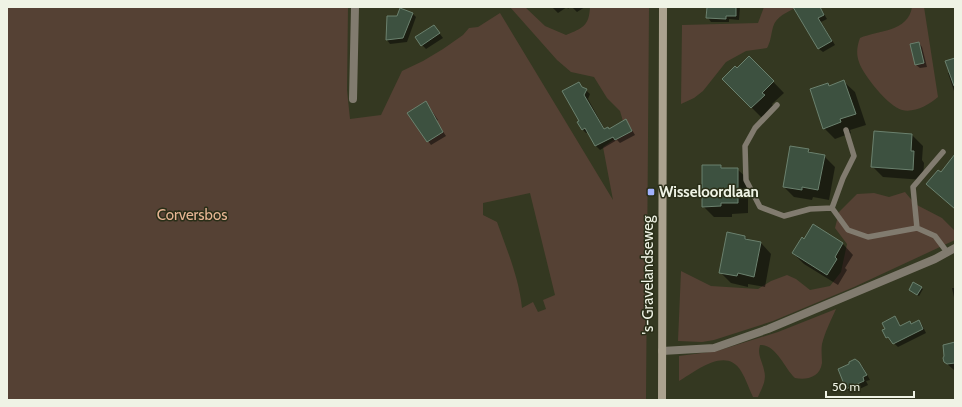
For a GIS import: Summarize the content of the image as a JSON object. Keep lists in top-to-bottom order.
{
  "streets": {
    "street": ["'s-Gravelandseweg"]
  },
  "parks": ["Corversbos"],
  "places": {
    "transit": ["Wisseloordlaan"]
  },
  "scale_bar": "50 m"
}
